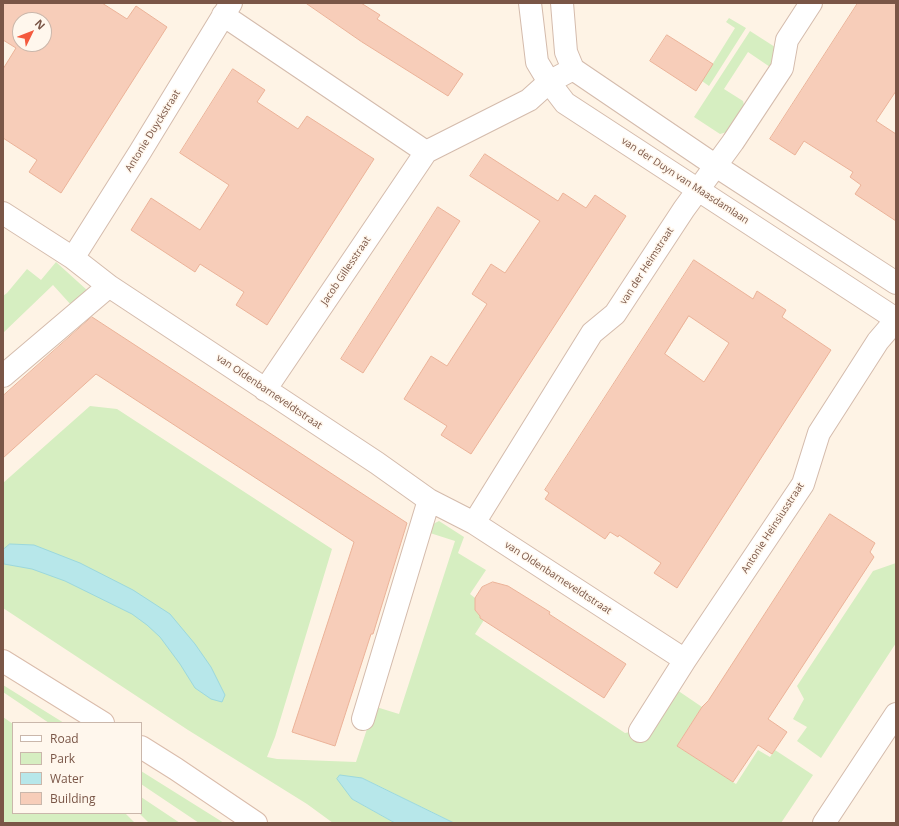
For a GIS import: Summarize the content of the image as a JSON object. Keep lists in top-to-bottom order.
{
  "streets": {
    "street": [
      "Antonie Duyckstraat",
      "van der Duyn van Maasdamlaan",
      "van der Heimstraat",
      "Jacob Gillesstraat",
      "van Oldenbarneveldtstraat",
      "Antonie Heinsiusstraat"
    ]
  },
  "crossings": [
    ["Antonie Duyckstraat", "van Oldenbarneveldtstraat"],
    ["van der Duyn van Maasdamlaan", "van der Heimstraat"],
    ["van der Duyn van Maasdamlaan", "Jacob Gillesstraat"],
    ["van der Duyn van Maasdamlaan", "Antonie Heinsiusstraat"],
    ["van der Heimstraat", "van Oldenbarneveldtstraat"],
    ["Jacob Gillesstraat", "van Oldenbarneveldtstraat"],
    ["van Oldenbarneveldtstraat", "Antonie Heinsiusstraat"]
  ],
  "legend": [
    "Road",
    "Park",
    "Water",
    "Building"
  ],
  "north": "top right"
}
